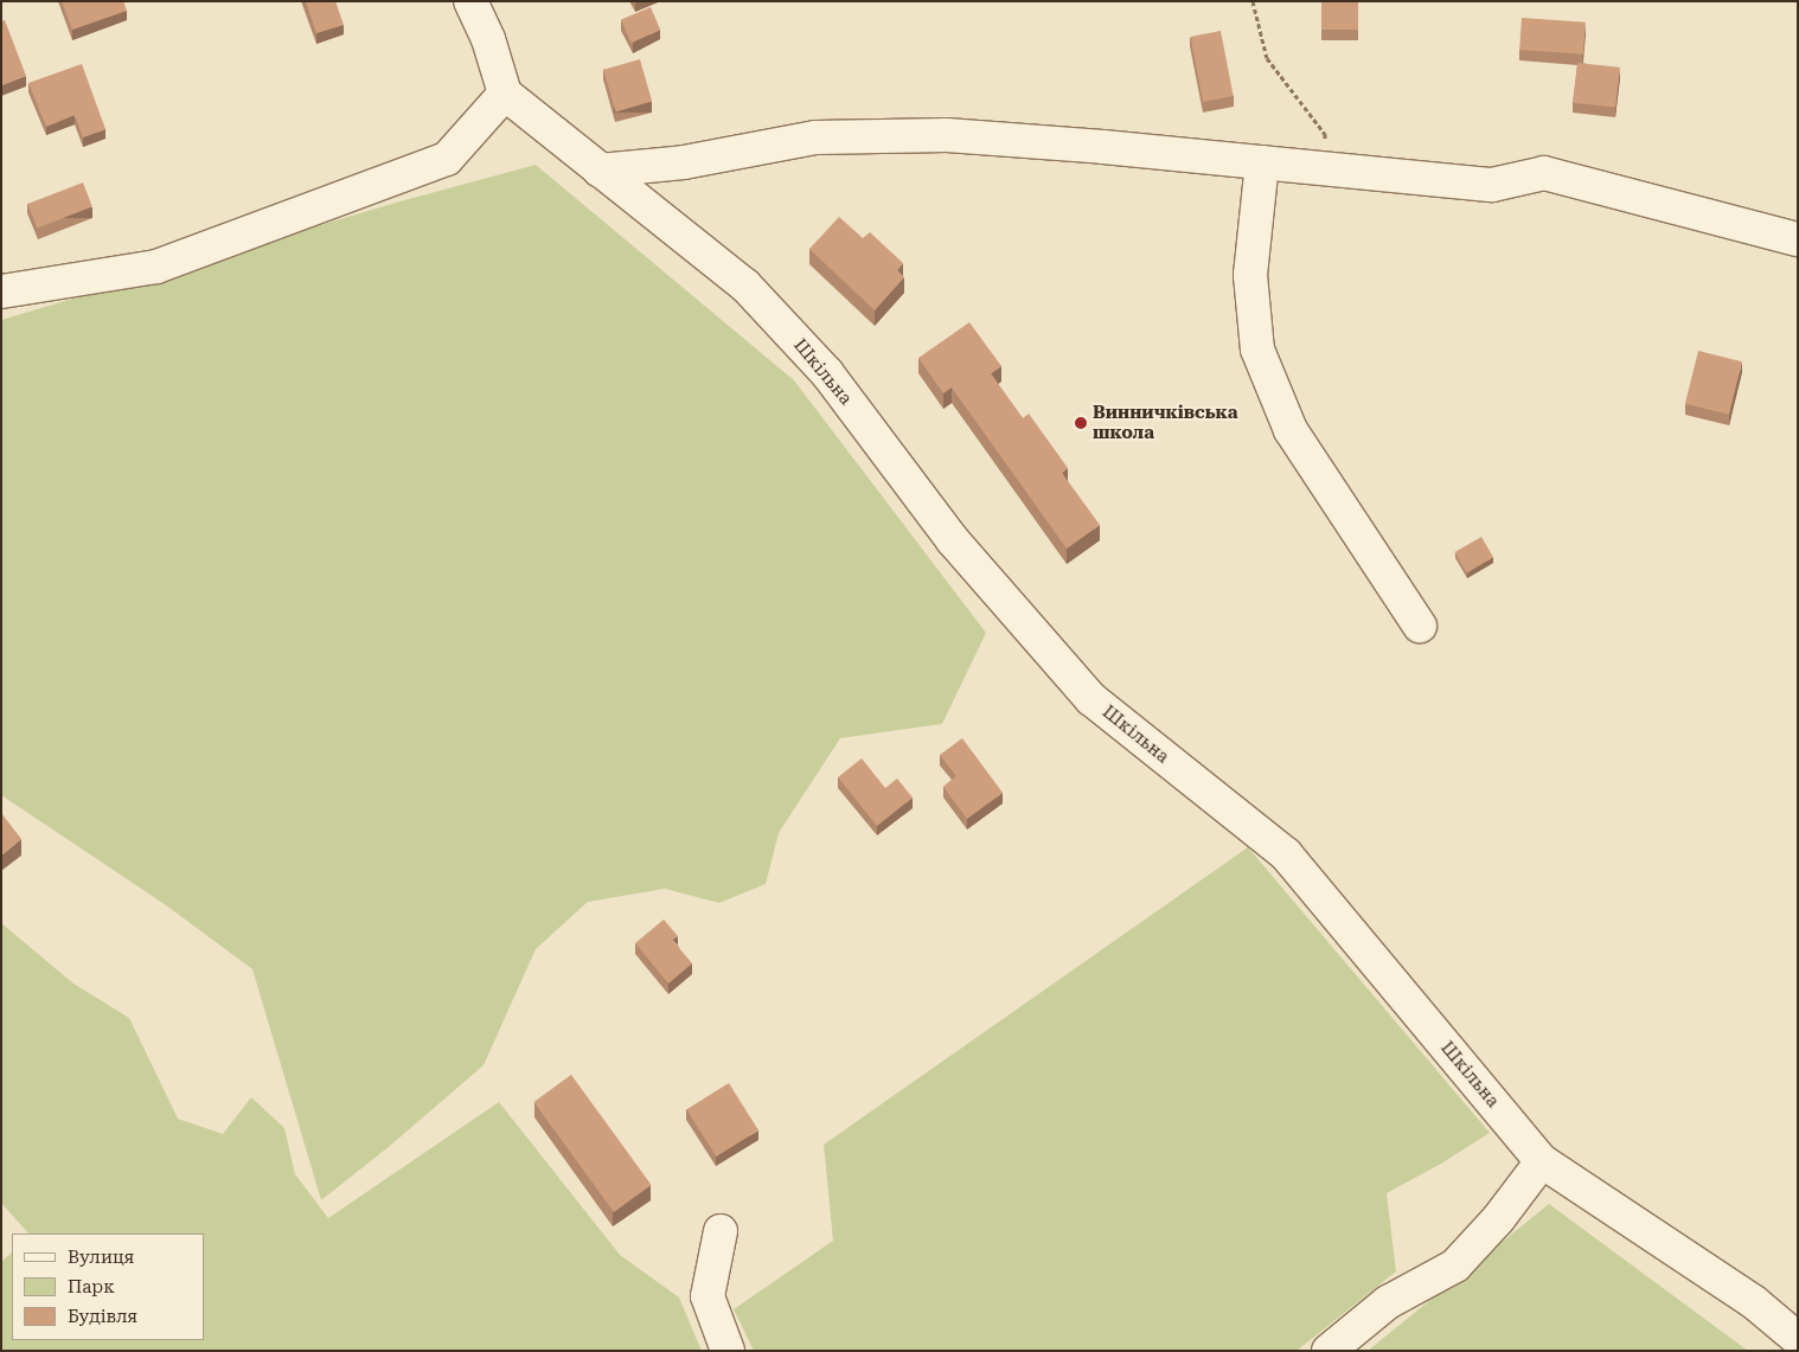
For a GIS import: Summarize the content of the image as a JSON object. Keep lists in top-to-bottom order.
{
  "streets": {
    "street": ["Шкільна"]
  },
  "places": ["Винничківська школа"],
  "legend": ["Вулиця", "Парк", "Будівля"]
}
